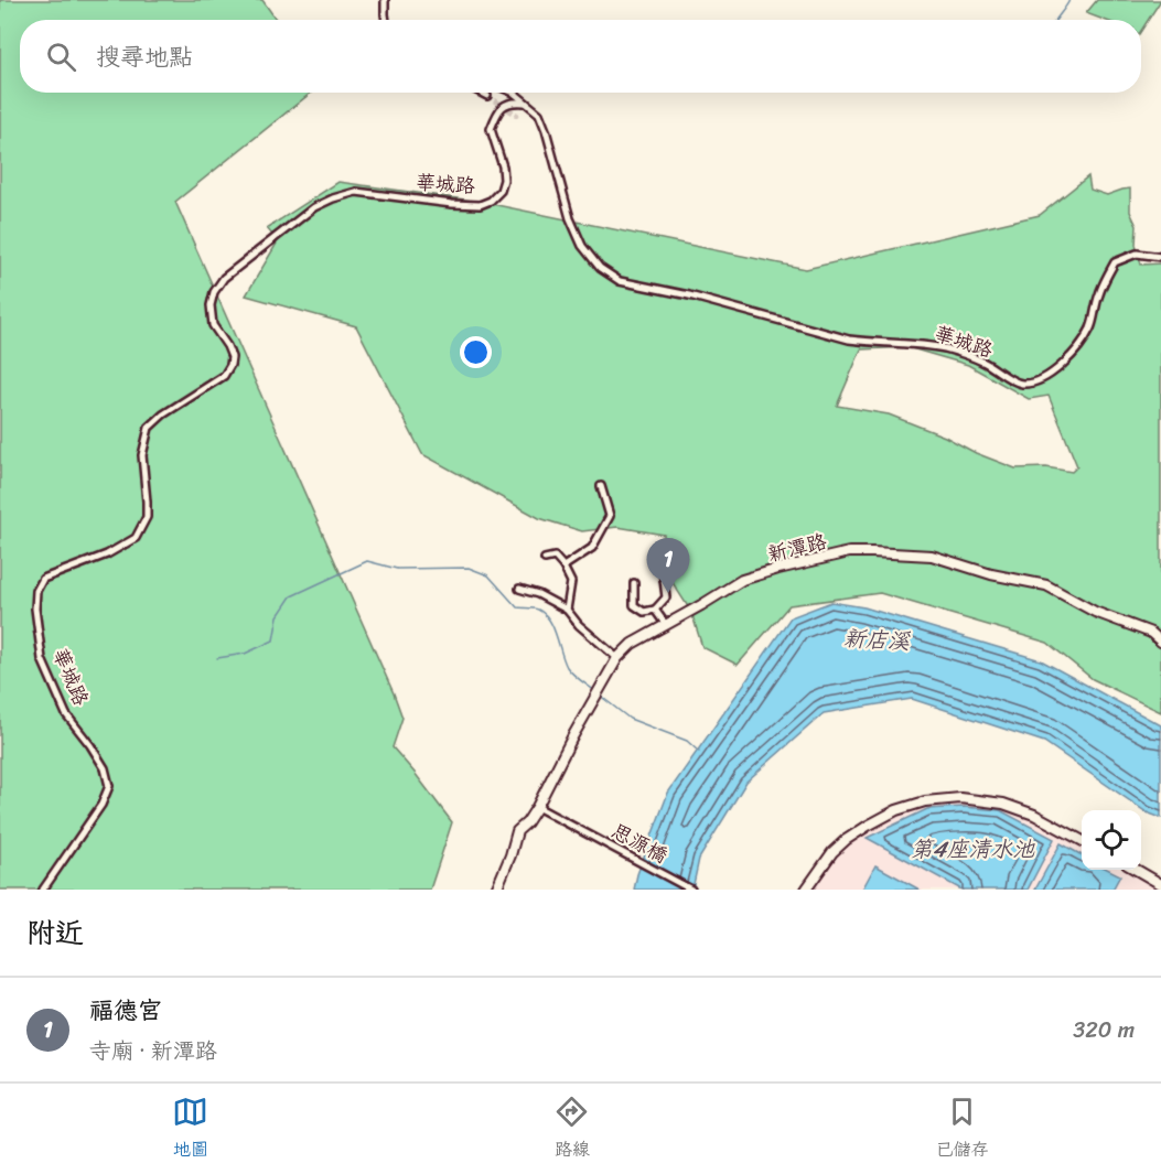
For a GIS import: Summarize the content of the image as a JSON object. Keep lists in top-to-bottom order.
{
  "streets": {
    "street": ["華城路", "新潭路", "思源橋"]
  },
  "crossings": [
    ["新潭路", "思源橋"]
  ],
  "water": ["新店溪", "第4座清水池"],
  "page": {
    "search": "搜尋地點",
    "pins": "1",
    "heading": "附近",
    "list": [
      {
        "mark": "1",
        "name": "福德宮",
        "note": "寺廟 · 新潭路",
        "value": "320 m"
      }
    ],
    "nav": ["地圖", "路線", "已儲存"]
  }
}
